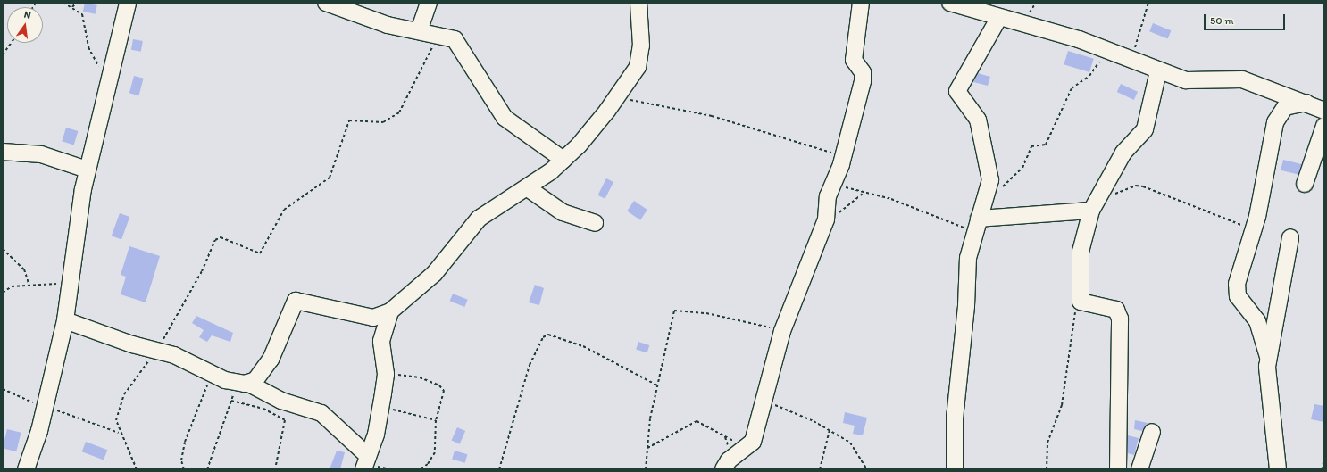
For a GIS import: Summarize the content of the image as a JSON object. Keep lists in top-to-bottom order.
{
  "scale_bar": "50 m",
  "north": "top"
}
